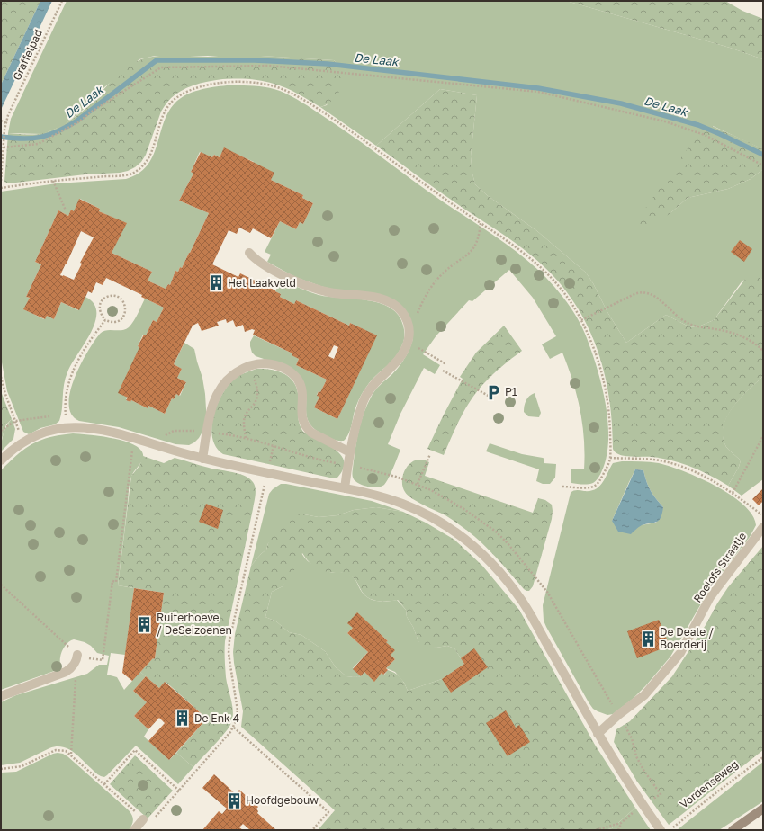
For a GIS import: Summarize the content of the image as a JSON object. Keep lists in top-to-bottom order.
{
  "streets": {
    "lane": ["Roelofs Straatje"],
    "path": ["Graffelpad", "Vordenseweg"]
  },
  "water": ["De Laak"],
  "places": {
    "building": [
      "Het Laakveld",
      "Ruiterhoeve / DeSeizoenen",
      "De Deale / Boerderij",
      "De Enk 4",
      "Hoofdgebouw"
    ],
    "parking": ["P1"]
  }
}
